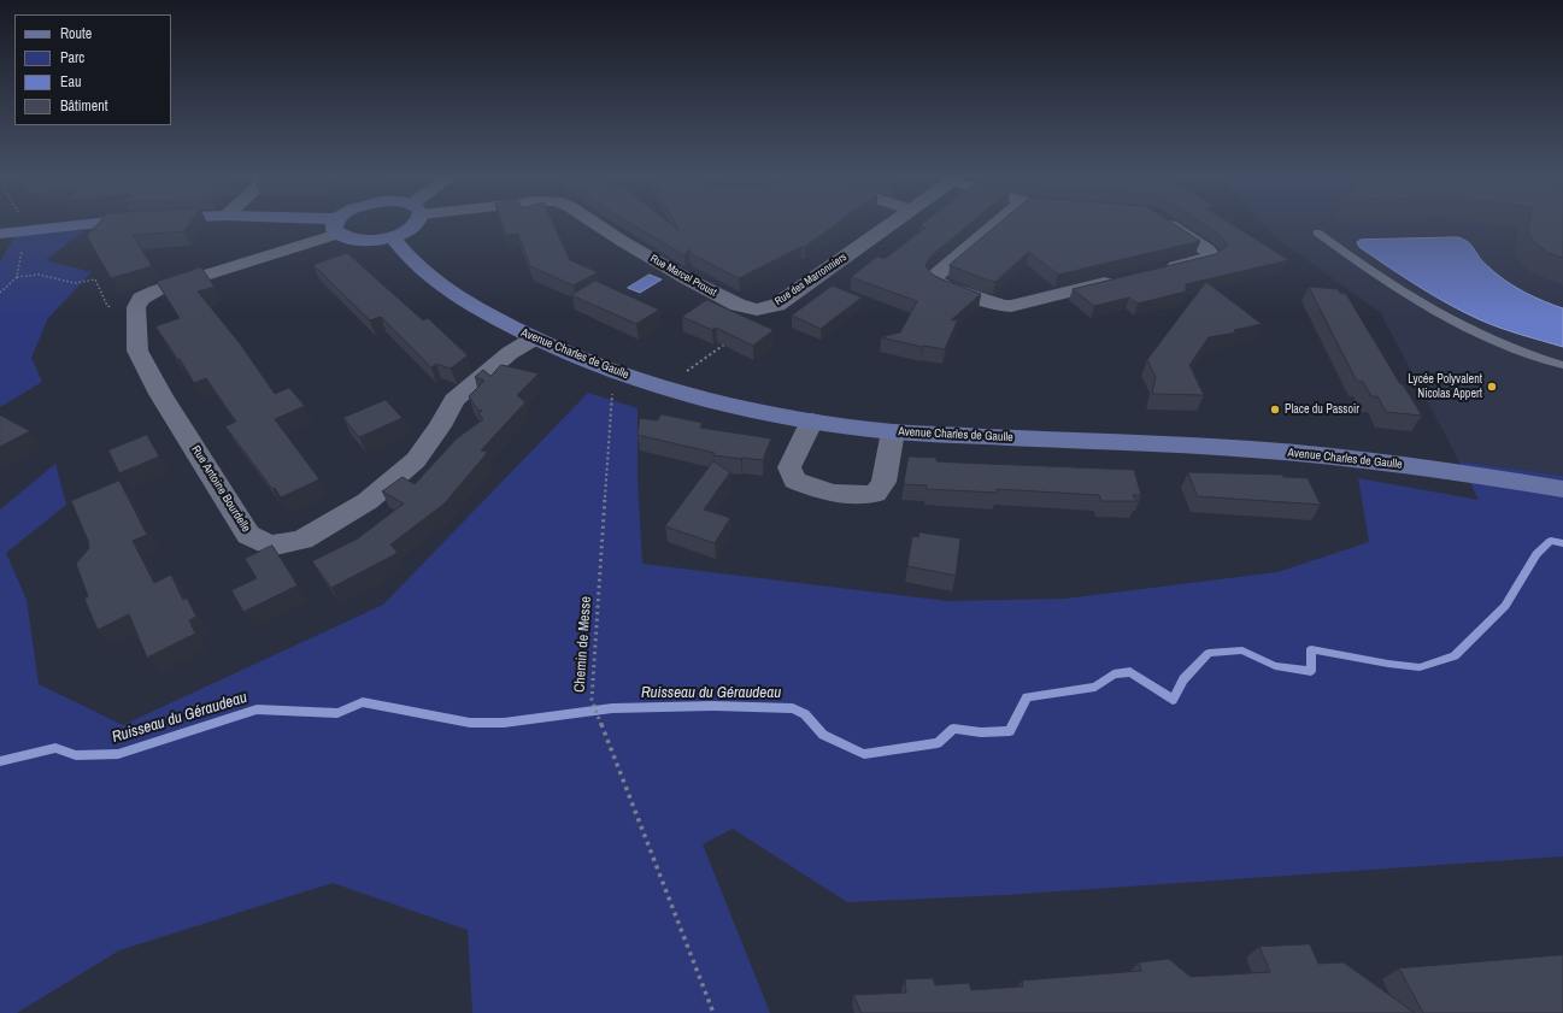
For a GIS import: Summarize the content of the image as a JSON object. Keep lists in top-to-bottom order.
{
  "streets": {
    "street": [
      "Rue Marcel Proust",
      "Rue des Marronniers",
      "Avenue Charles de Gaulle",
      "Rue Antoine Bourdelle"
    ],
    "path": ["Chemin de Messe"]
  },
  "crossings": [
    ["Rue Marcel Proust", "Rue des Marronniers"],
    ["Avenue Charles de Gaulle", "Rue Antoine Bourdelle"],
    ["Avenue Charles de Gaulle", "Chemin de Messe"]
  ],
  "water": ["Ruisseau du Géraudeau"],
  "places": ["Lycée Polyvalent Nicolas Appert", "Place du Passoir"],
  "legend": [
    "Route",
    "Parc",
    "Eau",
    "Bâtiment"
  ]
}
